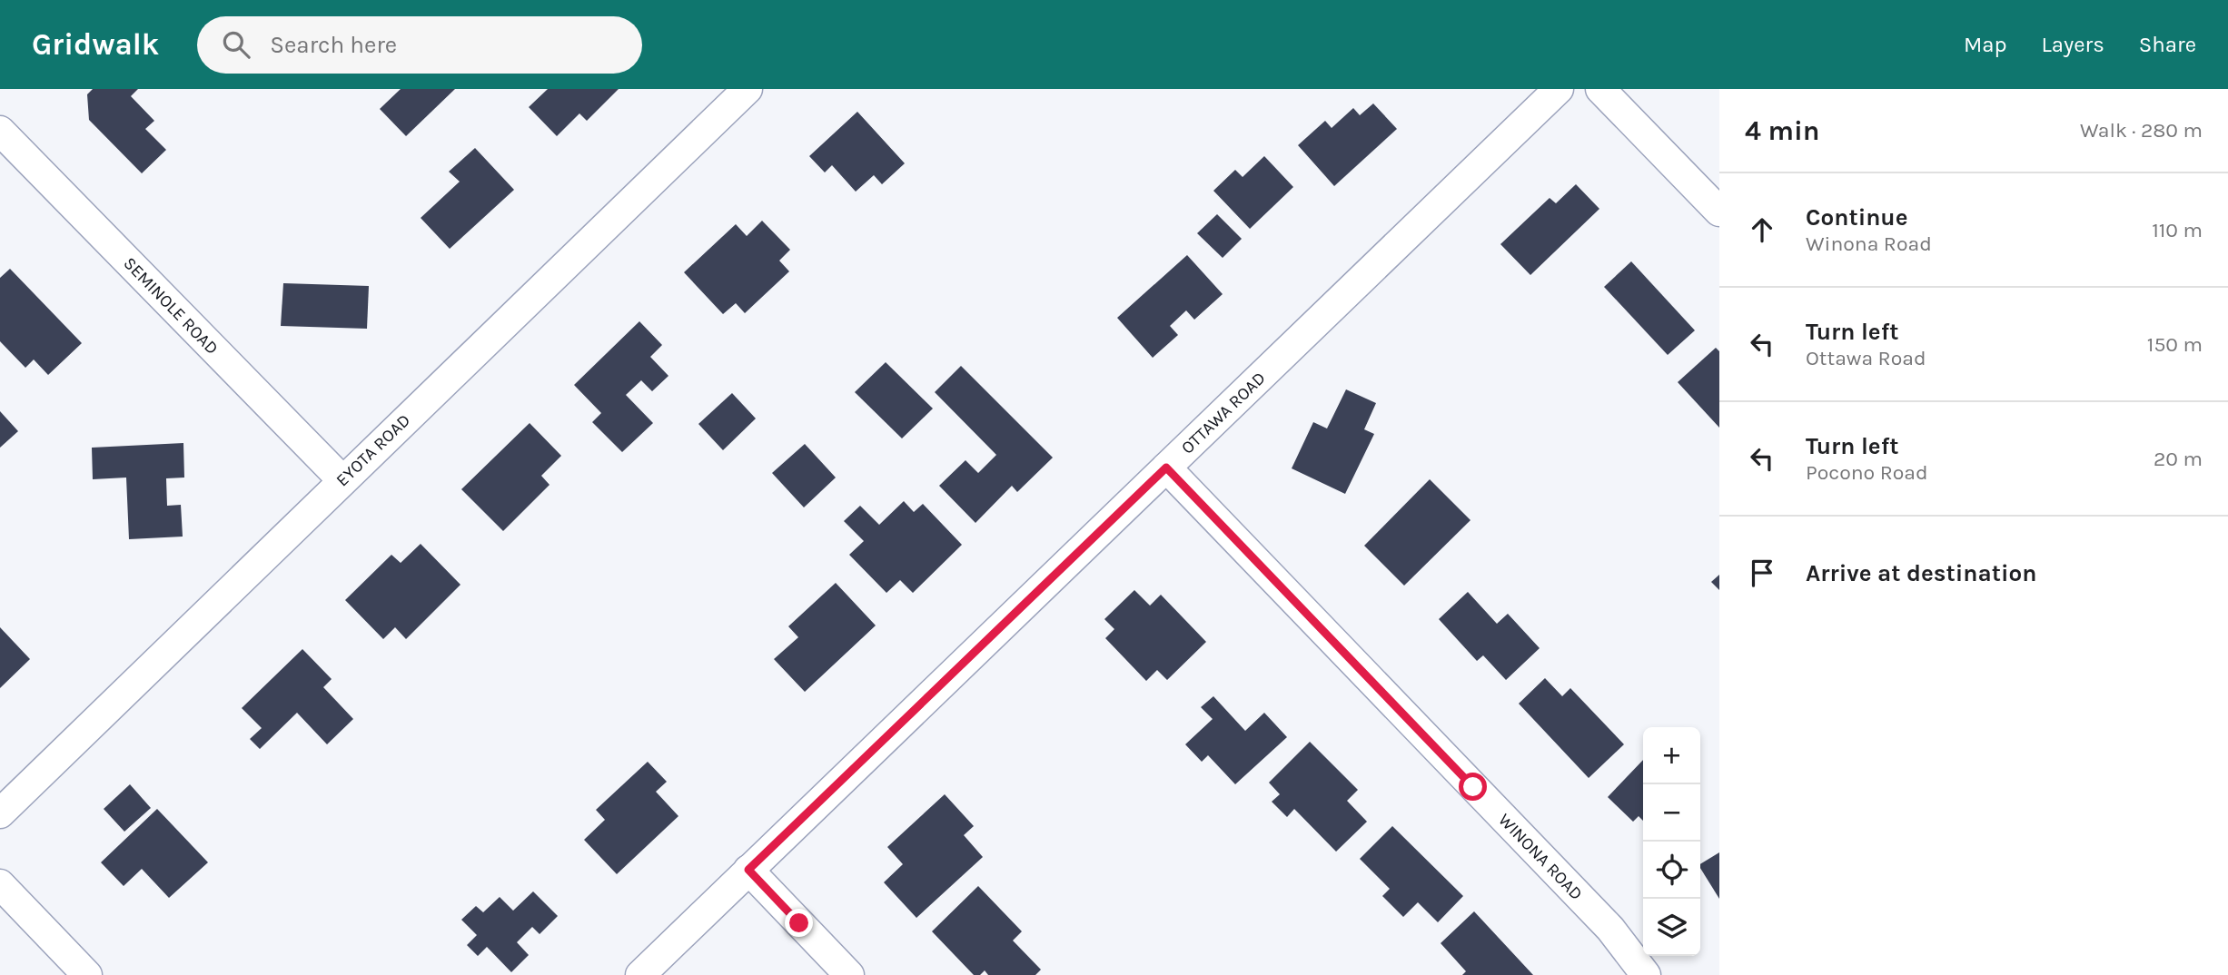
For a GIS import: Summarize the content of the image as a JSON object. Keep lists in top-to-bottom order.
{
  "streets": {
    "street": [
      "SEMINOLE ROAD",
      "OTTAWA ROAD",
      "EYOTA ROAD",
      "WINONA ROAD"
    ]
  },
  "crossings": [
    ["SEMINOLE ROAD", "EYOTA ROAD"],
    ["OTTAWA ROAD", "WINONA ROAD"]
  ],
  "page": {
    "header": "Gridwalk",
    "search": "Search here",
    "nav": ["Map", "Layers", "Share"],
    "heading": ["4 min", "Walk · 280 m"],
    "list": [
      ["Continue", "Winona Road", "110 m"],
      ["Turn left", "Ottawa Road", "150 m"],
      ["Turn left", "Pocono Road", "20 m"],
      "Arrive at destination"
    ],
    "map_buttons": ["+", "−"]
  }
}
